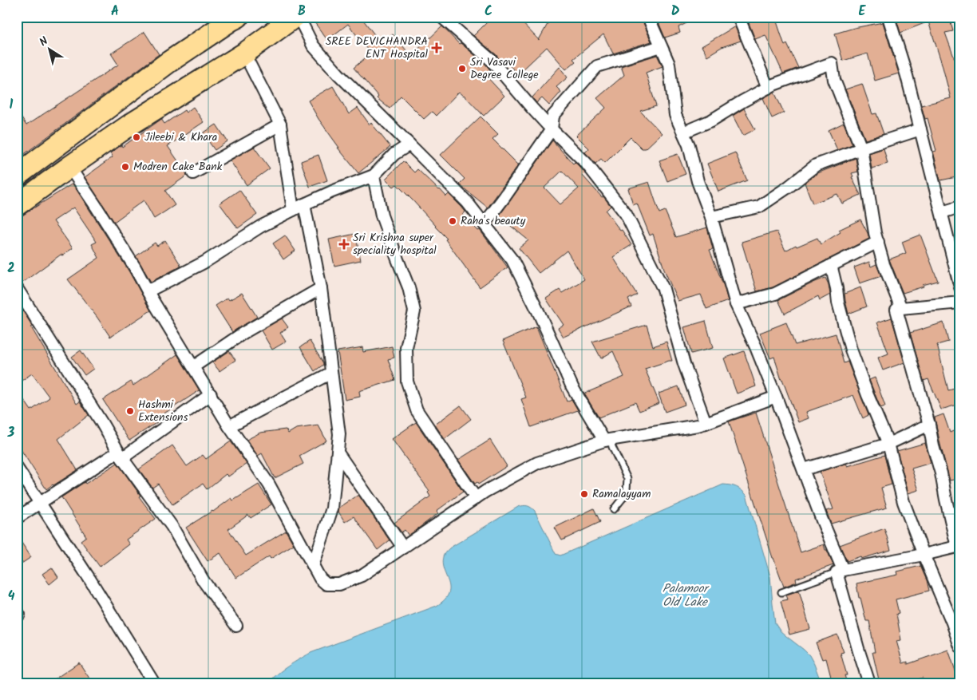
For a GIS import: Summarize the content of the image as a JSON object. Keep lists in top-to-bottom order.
{
  "water": ["Palamoor Old Lake"],
  "places": {
    "health": ["SREE DEVICHANDRA ENT Hospital", "Sri Krishna super speciality hospital"],
    "other": [
      "Sri Vasavi Degree College",
      "Jileebi & Khara",
      "Modren Cake Bank",
      "Raha's beauty",
      "Hashmi Extensions",
      "Ramalayyam"
    ]
  },
  "north": "top left",
  "grid": {
    "columns": [
      "A",
      "B",
      "C",
      "D",
      "E"
    ],
    "rows": [
      "1",
      "2",
      "3",
      "4"
    ]
  }
}
